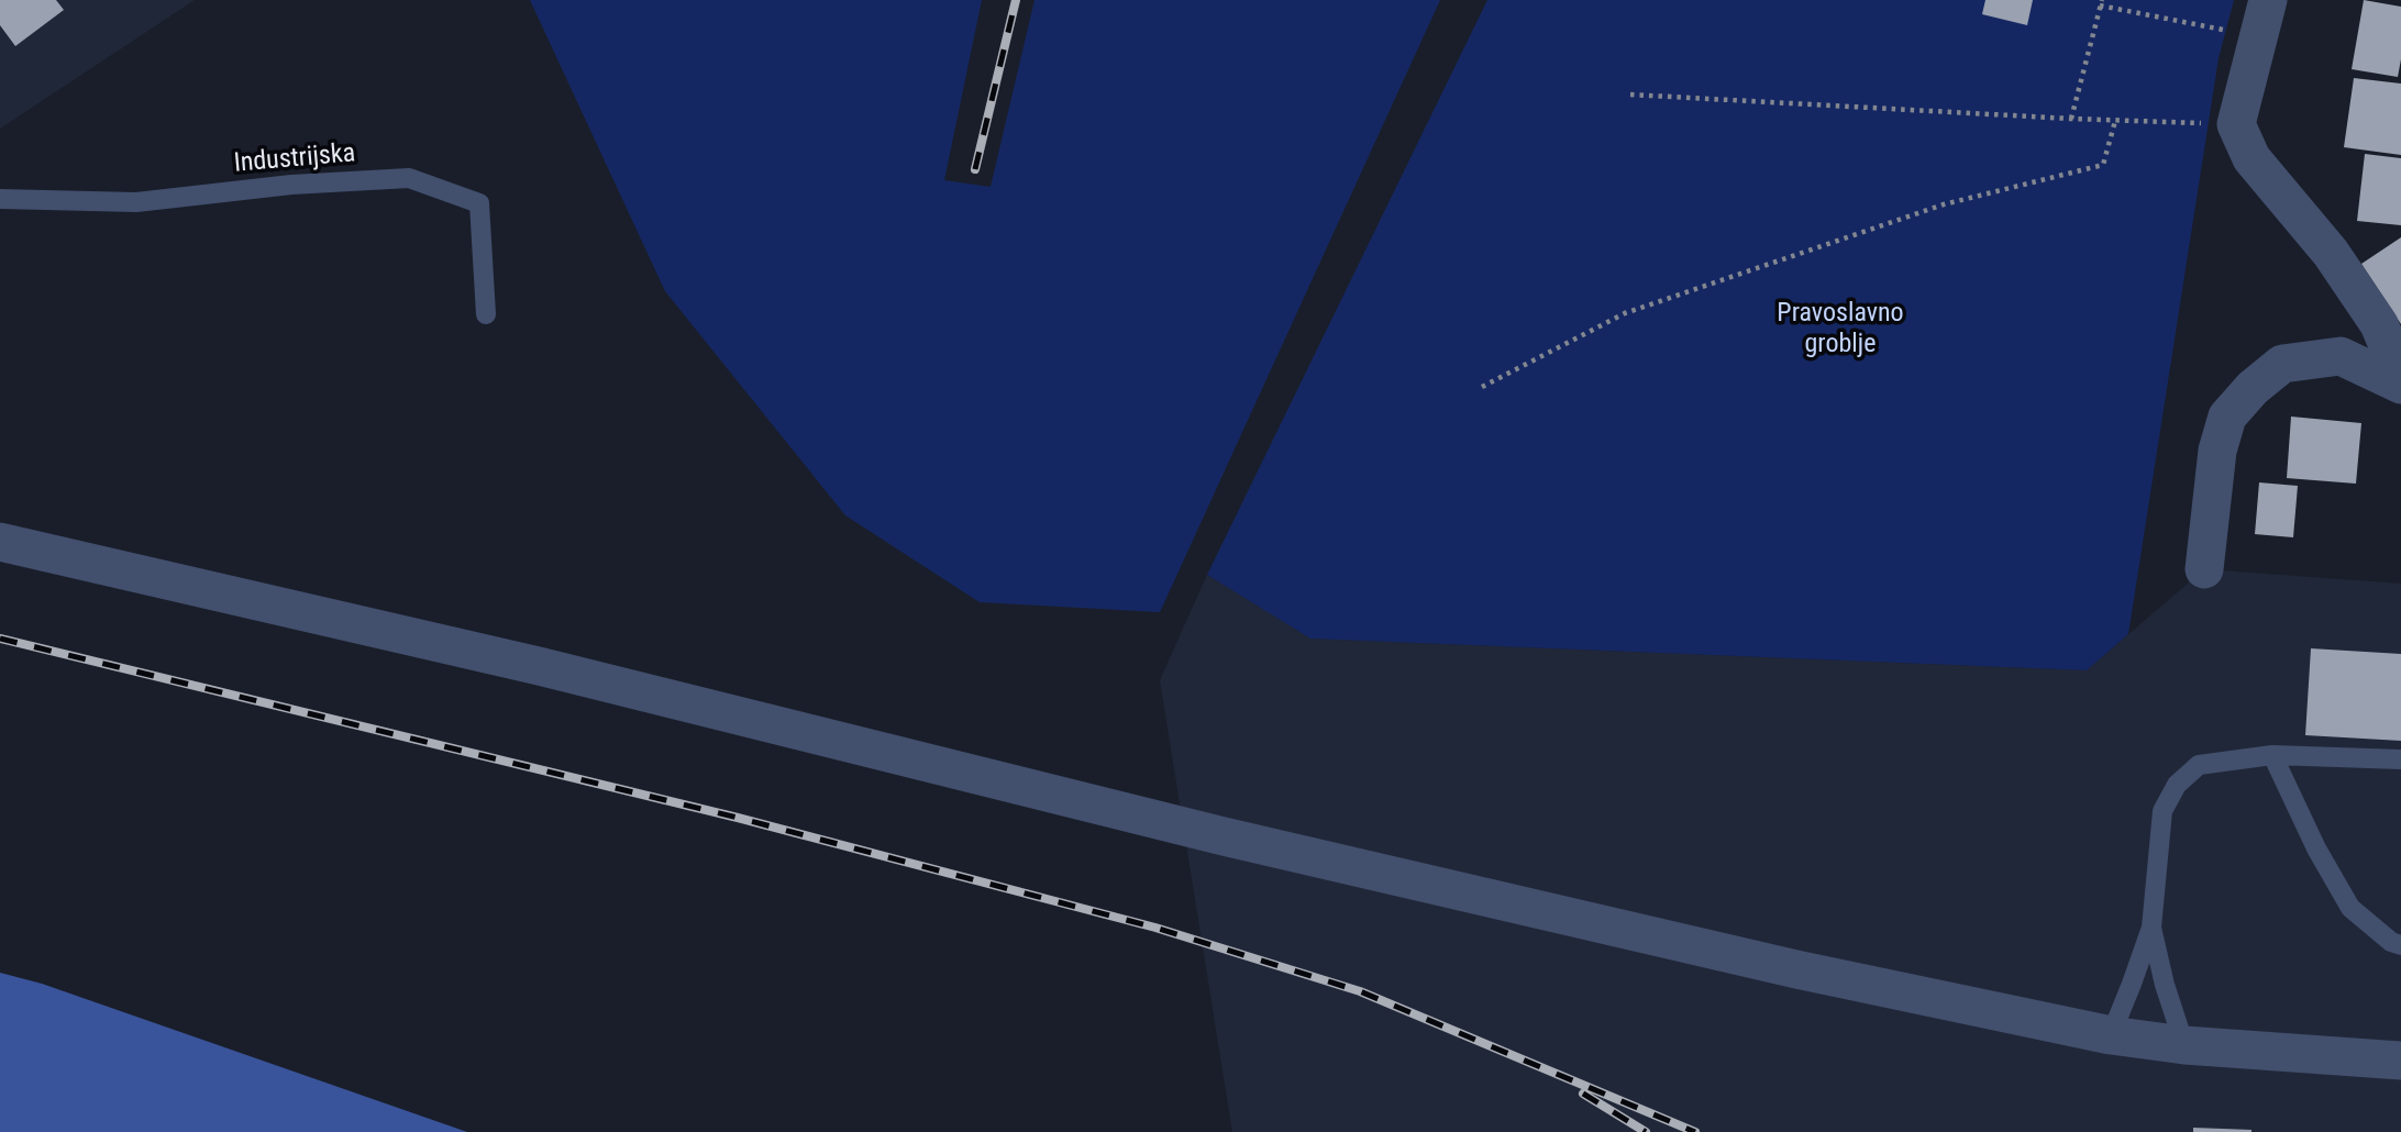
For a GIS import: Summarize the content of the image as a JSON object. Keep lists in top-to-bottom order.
{
  "streets": {
    "lane": ["Industrijska"]
  },
  "parks": ["Pravoslavno groblje"]
}
